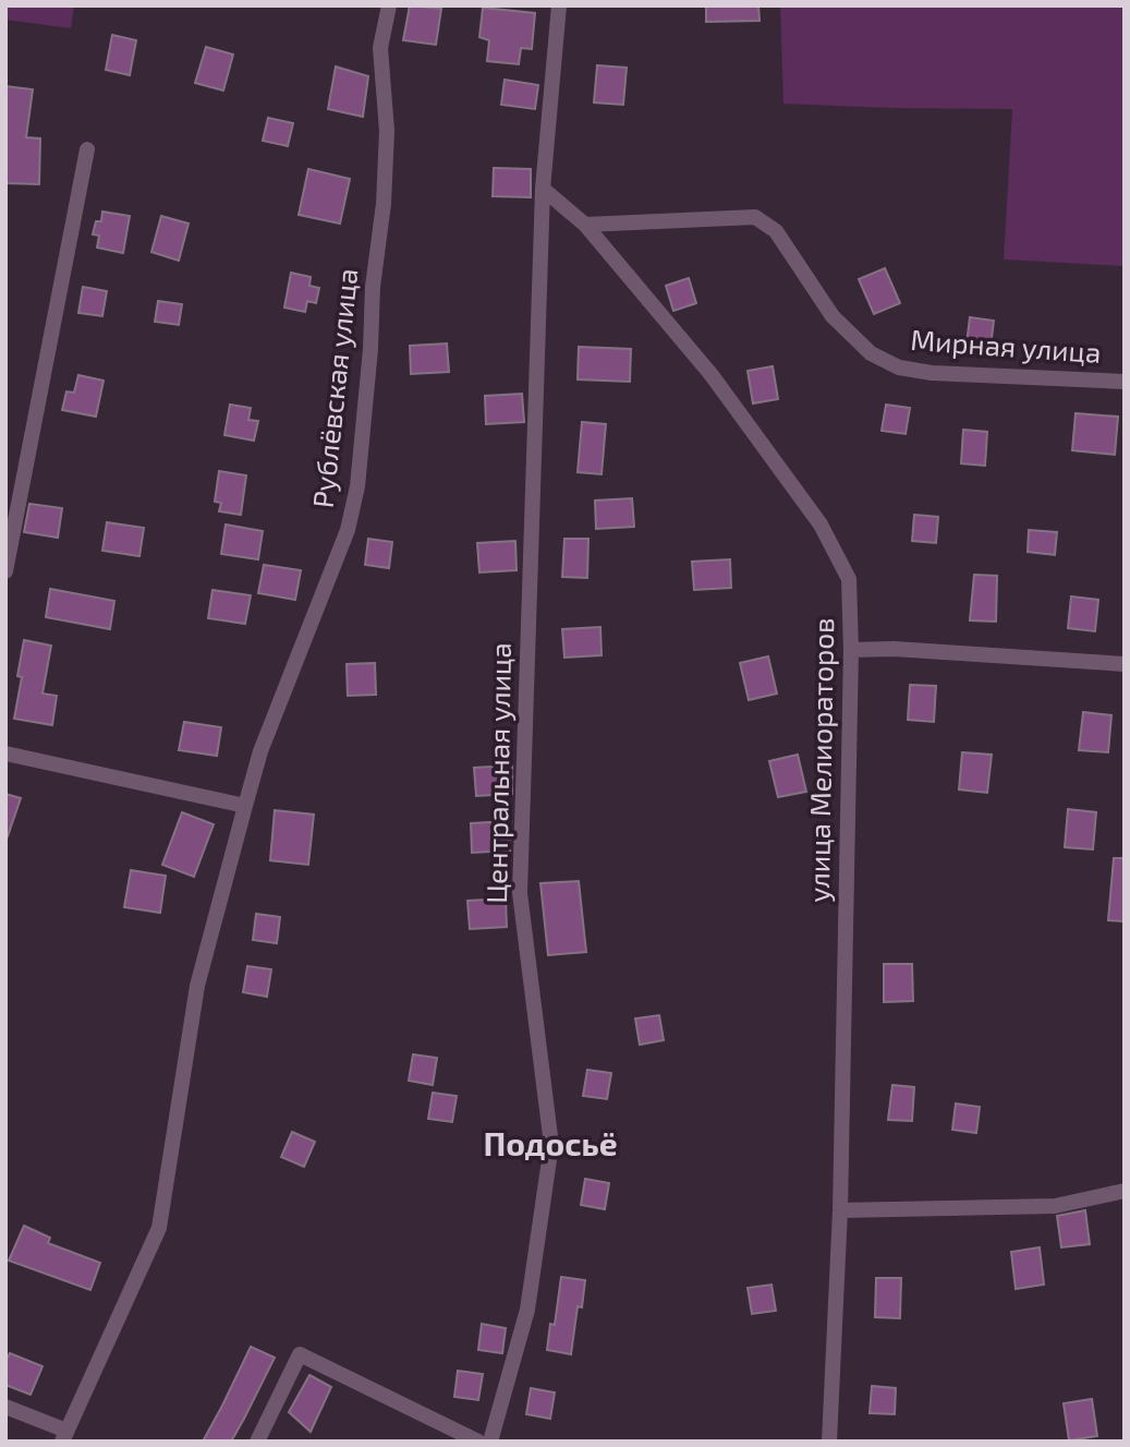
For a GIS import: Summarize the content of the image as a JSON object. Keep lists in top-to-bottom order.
{
  "streets": {
    "street": [
      "Мирная улица",
      "Рублёвская улица",
      "улица Мелиораторов",
      "Центральная улица"
    ]
  },
  "crossings": [
    ["Мирная улица", "улица Мелиораторов"],
    ["улица Мелиораторов", "Центральная улица"]
  ],
  "districts": ["Подосьё"]
}
